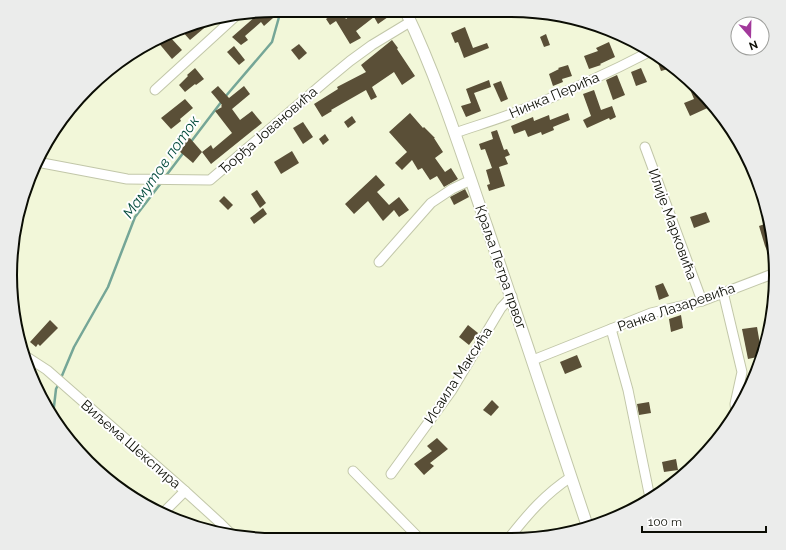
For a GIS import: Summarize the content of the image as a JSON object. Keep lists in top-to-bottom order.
{
  "streets": {
    "street": [
      "Нинка Перића",
      "Ђорђа Јовановића",
      "Илије Марковића",
      "Краља Петра првог",
      "Ранка Лазаревића",
      "Исаила Максића",
      "Виљема Шекспира"
    ]
  },
  "crossings": [
    ["Нинка Перића", "Краља Петра првог"],
    ["Ђорђа Јовановића", "Краља Петра првог"],
    ["Илије Марковића", "Ранка Лазаревића"],
    ["Краља Петра првог", "Ранка Лазаревића"],
    ["Краља Петра првог", "Исаила Максића"]
  ],
  "water": ["Мамутов поток"],
  "scale_bar": "100 m",
  "north": "bottom"
}
